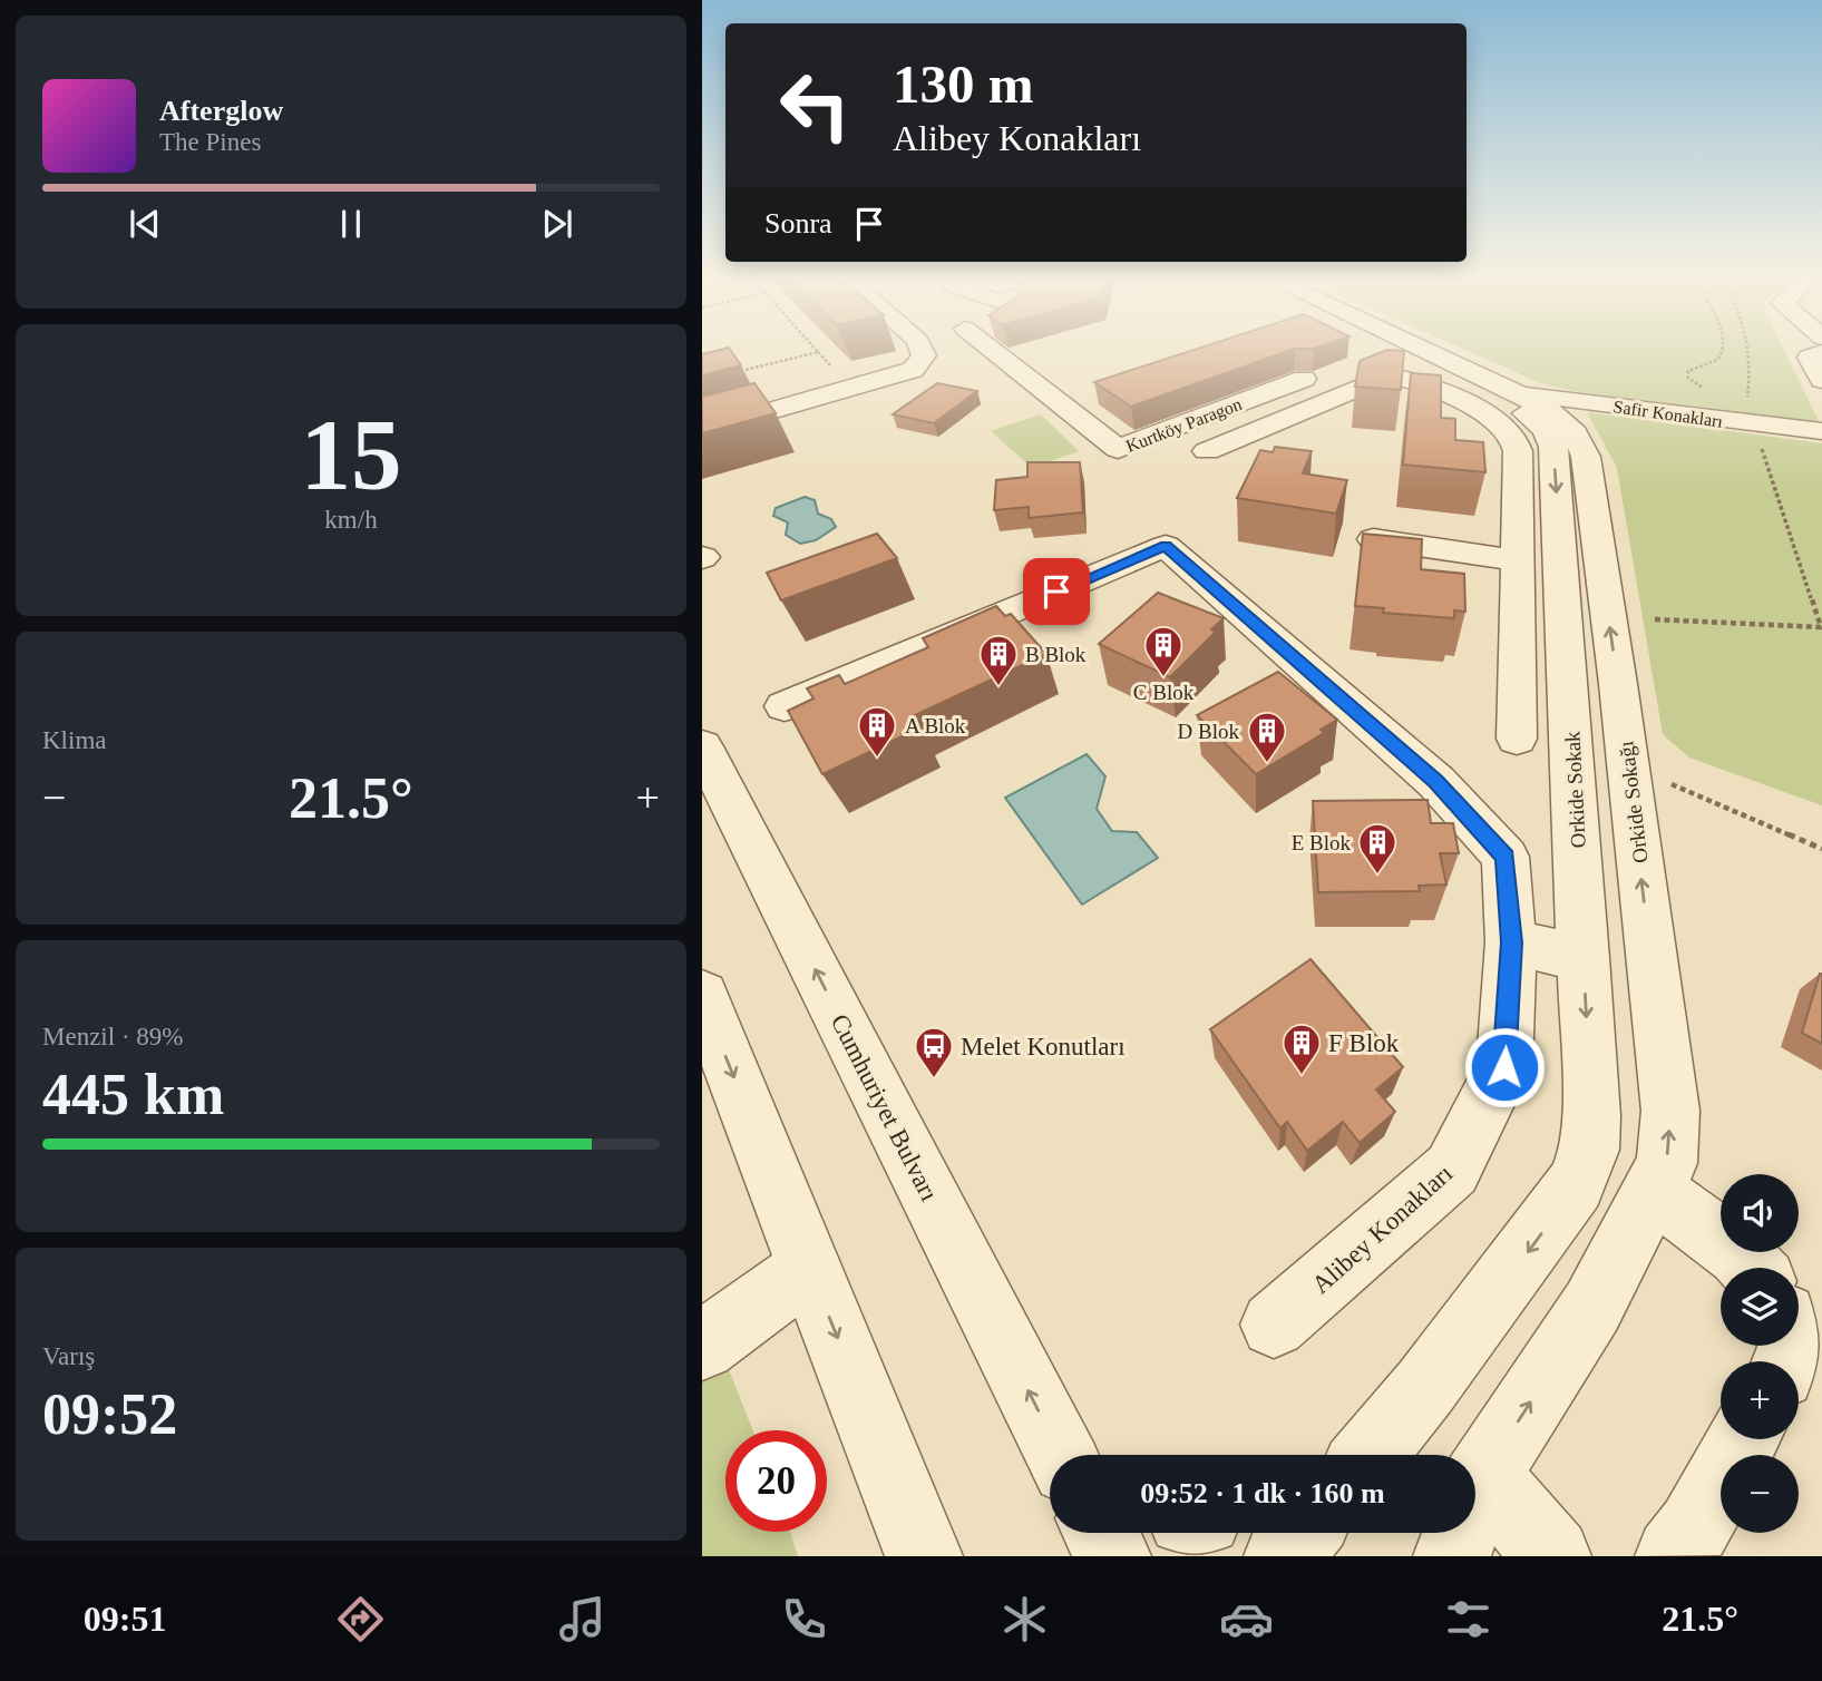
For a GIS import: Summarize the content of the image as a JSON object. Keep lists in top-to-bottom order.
{
  "streets": {
    "street": [
      "Safir Konakları",
      "Kurtköy Paragon",
      "Orkide Sokak",
      "Orkide Sokağı",
      "Cumhuriyet Bulvarı",
      "Alibey Konakları"
    ]
  },
  "crossings": [
    ["Safir Konakları", "Orkide Sokağı"]
  ],
  "one_way": ["Orkide Sokak", "Orkide Sokağı"],
  "places": {
    "building": [
      "C Blok",
      "B Blok",
      "A Blok",
      "D Blok",
      "E Blok",
      "F Blok"
    ],
    "bus stop": ["Melet Konutları"]
  },
  "page": {
    "turn": ["130 m", "Alibey Konakları"],
    "song": ["Afterglow", "The Pines"],
    "then": "Sonra",
    "tile": [
      ["15", "km/h"],
      "Klima",
      ["Menzil · 89%", "445 km"],
      ["Varış", "09:52"]
    ],
    "heat": ["−", "21.5°", "+"],
    "map_buttons": ["+", "−"],
    "limit": "20",
    "trip": "09:52 · 1 dk · 160 m",
    "tabs": ["09:51", "21.5°"]
  }
}
